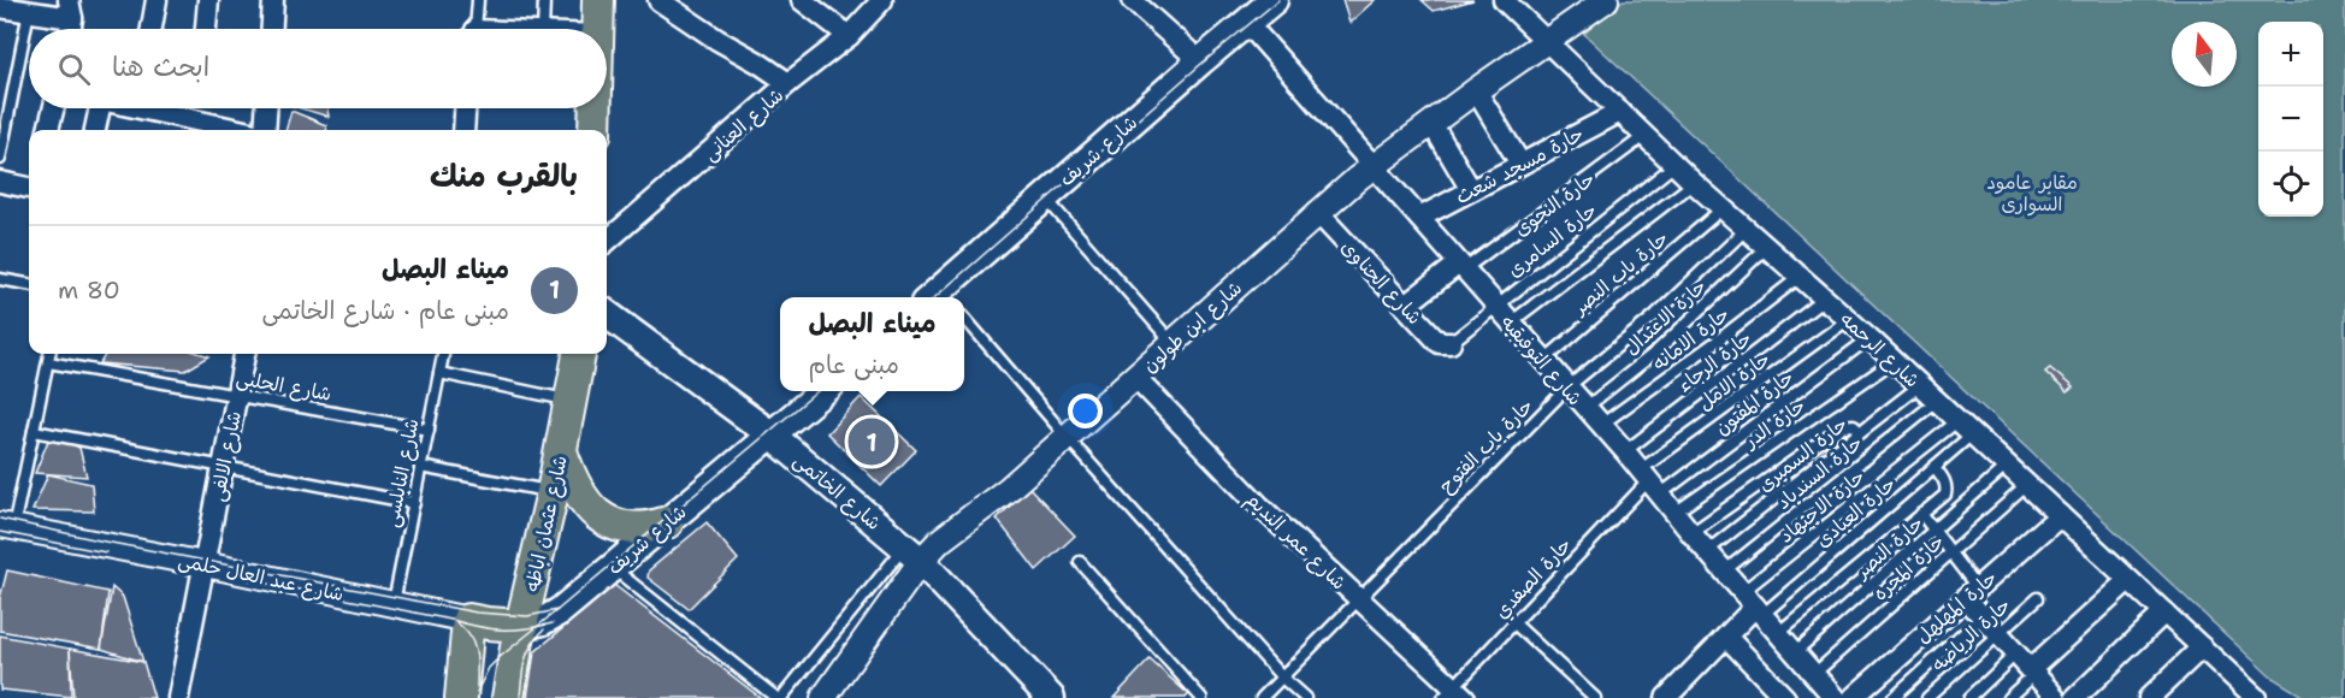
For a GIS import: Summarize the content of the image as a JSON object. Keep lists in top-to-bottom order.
{
  "streets": {
    "main road": [
      "شارع شريف",
      "شارع الخاتمى",
      "شارع عثمان اباظه",
      "شارع عبد العال حلمى"
    ],
    "street": [
      "شارع العنانى",
      "حارة مسجد شعث",
      "حارة النجوى",
      "شارع الحناوى",
      "شارع ابن طولون",
      "شارع الرحمه",
      "شارع التوفيقيه",
      "شارع الالفى",
      "شارع عمر النديم",
      "حارة المهلهل"
    ],
    "lane": [
      "حارة السامرى",
      "حارة باب النصر",
      "حارة الاعتدال",
      "حارة الامانه",
      "حارة الرجاء",
      "حارة الامل",
      "شارع الحلبى",
      "حارة المفتون",
      "حارة الدر",
      "حارة باب الفتوح",
      "حارة السميرى",
      "حارة السندباد",
      "شارع النابلسى",
      "حارة الاجتهاد",
      "حارة العبادى",
      "حارة النصر",
      "حارة المجره",
      "حارة الصفدي",
      "حارة الرياضه"
    ]
  },
  "crossings": [
    ["شارع شريف", "شارع التوفيقيه"],
    ["شارع شريف", "شارع الخاتمى"],
    ["شارع شريف", "شارع عثمان اباظه"],
    ["شارع شريف", "شارع عبد العال حلمى"],
    ["حارة مسجد شعث", "شارع الرحمه"],
    ["حارة مسجد شعث", "شارع التوفيقيه"],
    ["حارة النجوى", "شارع الحناوى"],
    ["حارة النجوى", "شارع الرحمه"],
    ["حارة النجوى", "شارع التوفيقيه"],
    ["حارة السامرى", "شارع الحناوى"],
    ["حارة السامرى", "شارع الرحمه"],
    ["حارة السامرى", "شارع التوفيقيه"],
    ["حارة باب النصر", "شارع الرحمه"],
    ["حارة باب النصر", "شارع التوفيقيه"],
    ["شارع الحناوى", "شارع ابن طولون"],
    ["حارة الاعتدال", "شارع الرحمه"],
    ["حارة الاعتدال", "شارع التوفيقيه"],
    ["شارع ابن طولون", "شارع الرحمه"],
    ["شارع ابن طولون", "شارع التوفيقيه"],
    ["شارع ابن طولون", "شارع الخاتمى"],
    ["شارع ابن طولون", "شارع عمر النديم"],
    ["حارة الامانه", "شارع الرحمه"],
    ["حارة الامانه", "شارع التوفيقيه"],
    ["شارع الرحمه", "حارة الرجاء"],
    ["شارع الرحمه", "حارة الامل"],
    ["شارع الرحمه", "حارة المفتون"],
    ["شارع الرحمه", "حارة الدر"],
    ["شارع الرحمه", "حارة باب الفتوح"],
    ["شارع الرحمه", "حارة السميرى"],
    ["شارع الرحمه", "حارة السندباد"],
    ["شارع الرحمه", "حارة الاجتهاد"],
    ["شارع الرحمه", "حارة العبادى"],
    ["شارع الرحمه", "حارة النصر"],
    ["شارع الرحمه", "حارة المجره"],
    ["شارع الرحمه", "حارة المهلهل"],
    ["شارع التوفيقيه", "حارة الرجاء"],
    ["شارع التوفيقيه", "حارة الامل"],
    ["شارع التوفيقيه", "حارة المفتون"],
    ["شارع التوفيقيه", "حارة الدر"],
    ["شارع التوفيقيه", "حارة باب الفتوح"],
    ["شارع التوفيقيه", "حارة السميرى"],
    ["شارع التوفيقيه", "حارة السندباد"],
    ["شارع التوفيقيه", "حارة الاجتهاد"],
    ["شارع التوفيقيه", "حارة العبادى"],
    ["شارع التوفيقيه", "حارة النصر"],
    ["شارع التوفيقيه", "حارة المجره"],
    ["شارع التوفيقيه", "حارة الصفدي"],
    ["حارة الامل", "حارة المفتون"],
    ["حارة الامل", "حارة الصفدي"],
    ["شارع الحلبى", "شارع الالفى"],
    ["شارع الحلبى", "شارع النابلسى"],
    ["حارة المفتون", "حارة الصفدي"],
    ["حارة باب الفتوح", "شارع عمر النديم"],
    ["شارع الالفى", "شارع عبد العال حلمى"],
    ["شارع النابلسى", "شارع عبد العال حلمى"],
    ["حارة الاجتهاد", "حارة العبادى"],
    ["شارع عثمان اباظه", "شارع عبد العال حلمى"],
    ["شارع عمر النديم", "حارة الصفدي"]
  ],
  "parks": ["مقابر عامود السوارى"],
  "north": "top",
  "page": {
    "map_buttons": ["+", "−"],
    "search": "ابحث هنا",
    "heading": "بالقرب منك",
    "list": [
      {
        "mark": "1",
        "name": "ميناء البصل",
        "note": "مبنى عام · شارع الخاتمى",
        "value": "80 m"
      }
    ],
    "popup": ["ميناء البصل", "مبنى عام"],
    "pins": "1"
  }
}
